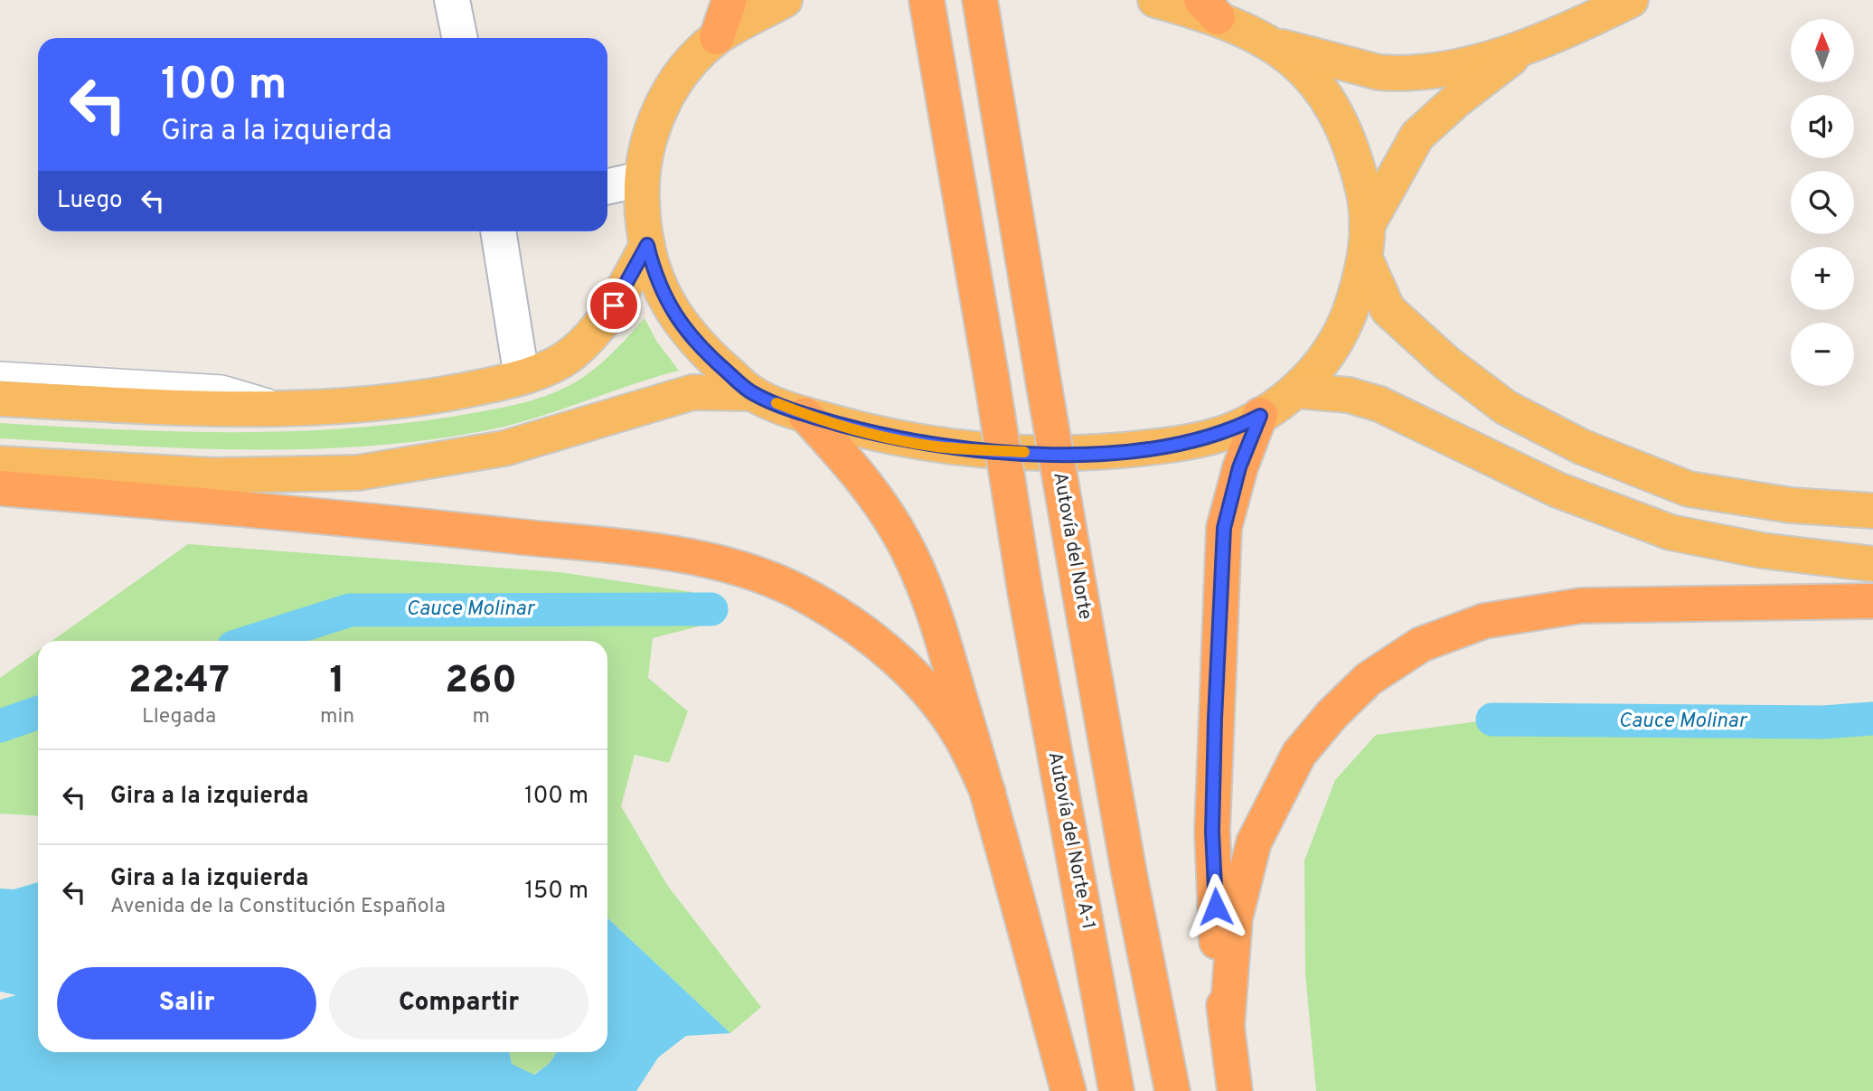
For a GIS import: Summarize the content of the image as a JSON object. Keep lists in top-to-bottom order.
{
  "streets": {
    "highway": ["Autovía del Norte", "Autovía del Norte A-1"]
  },
  "water": ["Cauce Molinar"],
  "north": "top",
  "page": {
    "map_buttons": ["+", "−"],
    "turn": ["100 m", "Gira a la izquierda"],
    "then": "Luego",
    "eta": [
      "22:47",
      "Llegada",
      "1",
      "min",
      "260",
      "m"
    ],
    "list": [
      {
        "name": "Gira a la izquierda",
        "value": "100 m"
      },
      {
        "name": "Gira a la izquierda",
        "note": "Avenida de la Constitución Española",
        "value": "150 m"
      }
    ],
    "buttons": ["Salir", "Compartir"]
  }
}
